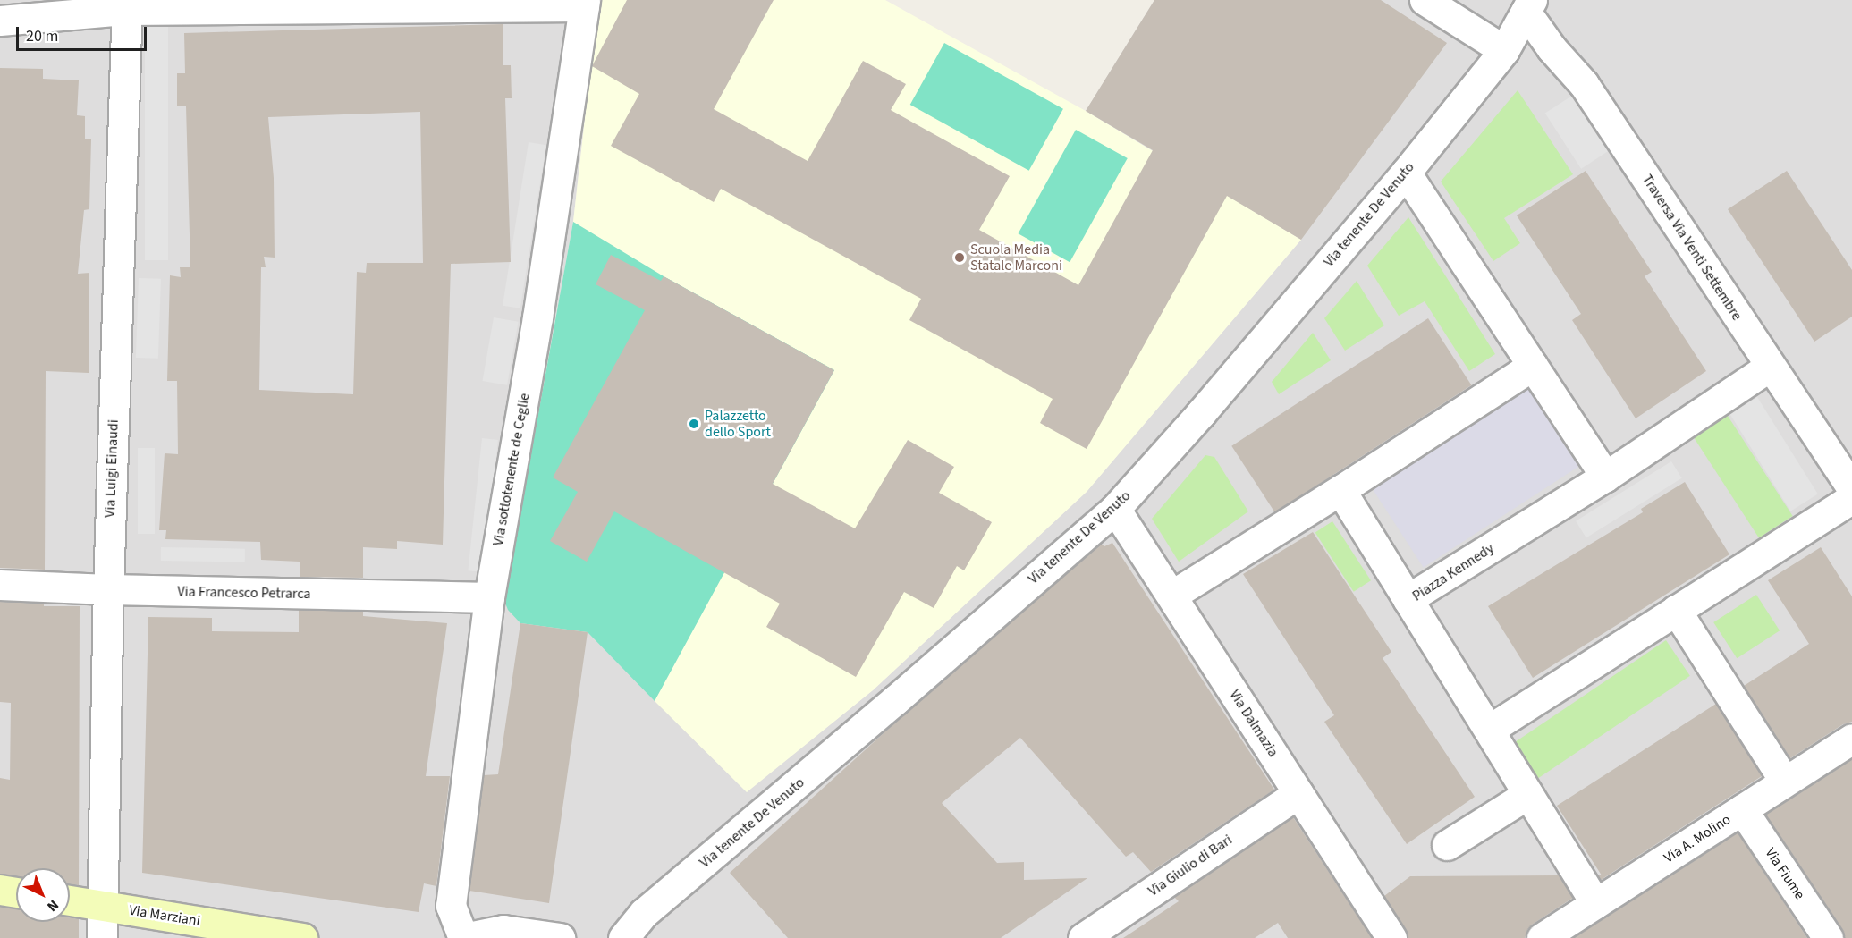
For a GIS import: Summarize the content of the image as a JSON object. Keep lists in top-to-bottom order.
{
  "streets": {
    "street": [
      "Via tenente De Venuto",
      "Traversa Via Venti Settembre",
      "Via Luigi Einaudi",
      "Via sottotenente de Ceglie",
      "Piazza Kennedy",
      "Via Francesco Petrarca",
      "Via Dalmazia",
      "Via A. Molino",
      "Via Giulio di Bari",
      "Via Fiume",
      "Via Marziani"
    ]
  },
  "crossings": [
    ["Via tenente De Venuto", "Traversa Via Venti Settembre"],
    ["Via tenente De Venuto", "Via Dalmazia"],
    ["Traversa Via Venti Settembre", "Piazza Kennedy"],
    ["Via Luigi Einaudi", "Via Francesco Petrarca"],
    ["Via Luigi Einaudi", "Via Marziani"],
    ["Via sottotenente de Ceglie", "Via Francesco Petrarca"],
    ["Piazza Kennedy", "Via A. Molino"],
    ["Via Dalmazia", "Via Giulio di Bari"],
    ["Via A. Molino", "Via Fiume"]
  ],
  "places": ["Scuola Media Statale Marconi", "Palazzetto dello Sport"],
  "scale_bar": "20 m",
  "north": "bottom right"
}
